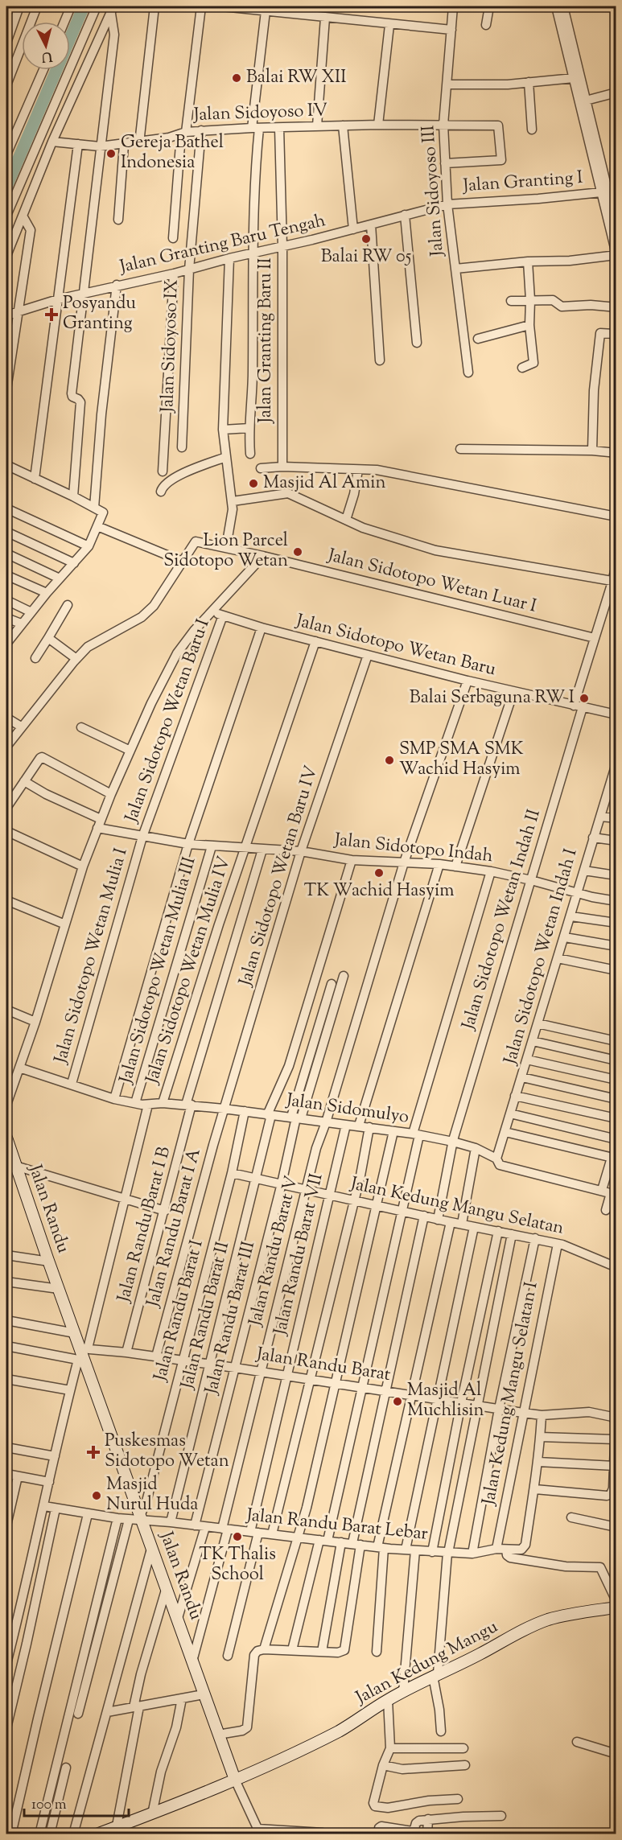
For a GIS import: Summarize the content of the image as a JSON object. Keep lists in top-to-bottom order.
{
  "streets": {
    "street": [
      "Jalan Sidoyoso IV",
      "Jalan Granting I",
      "Jalan Sidoyoso III",
      "Jalan Granting Baru Tengah",
      "Jalan Granting Baru II",
      "Jalan Sidoyoso IX",
      "Jalan Sidotopo Wetan Luar I",
      "Jalan Sidotopo Wetan Baru",
      "Jalan Sidotopo Wetan Baru I",
      "Jalan Sidotopo Indah",
      "Jalan Sidotopo Wetan Baru IV",
      "Jalan Sidotopo Wetan Indah II",
      "Jalan Sidotopo Wetan Mulia I",
      "Jalan Sidotopo Wetan Indah I",
      "Jalan Sidotopo Wetan Mulia III",
      "Jalan Sidotopo Wetan Mulia IV",
      "Jalan Sidomulyo",
      "Jalan Kedung Mangu Selatan",
      "Jalan Randu",
      "Jalan Randu Barat I B",
      "Jalan Randu Barat I A",
      "Jalan Randu Barat V",
      "Jalan Randu Barat VII",
      "Jalan Randu Barat I",
      "Jalan Randu Barat II",
      "Jalan Randu Barat III",
      "Jalan Randu Barat",
      "Jalan Kedung Mangu Selatan I",
      "Jalan Randu Barat Lebar",
      "Jalan Kedung Mangu"
    ]
  },
  "crossings": [
    ["Jalan Sidoyoso IV", "Jalan Sidoyoso III"],
    ["Jalan Sidoyoso IV", "Jalan Granting Baru II"],
    ["Jalan Sidoyoso IV", "Jalan Sidoyoso IX"],
    ["Jalan Granting I", "Jalan Sidoyoso III"],
    ["Jalan Granting I", "Jalan Granting Baru Tengah"],
    ["Jalan Sidoyoso III", "Jalan Granting Baru Tengah"],
    ["Jalan Granting Baru Tengah", "Jalan Granting Baru II"],
    ["Jalan Granting Baru Tengah", "Jalan Sidoyoso IX"],
    ["Jalan Sidotopo Wetan Luar I", "Jalan Sidotopo Wetan Indah II"],
    ["Jalan Sidotopo Wetan Baru", "Jalan Sidotopo Wetan Baru I"],
    ["Jalan Sidotopo Wetan Baru", "Jalan Sidotopo Wetan Baru IV"],
    ["Jalan Sidotopo Wetan Baru", "Jalan Sidotopo Wetan Indah II"],
    ["Jalan Sidotopo Wetan Baru", "Jalan Sidotopo Wetan Mulia IV"],
    ["Jalan Sidotopo Wetan Baru", "Jalan Randu Barat V"],
    ["Jalan Sidotopo Wetan Baru I", "Jalan Sidotopo Indah"],
    ["Jalan Sidotopo Wetan Baru I", "Jalan Sidotopo Wetan Mulia I"],
    ["Jalan Sidotopo Indah", "Jalan Sidotopo Wetan Baru IV"],
    ["Jalan Sidotopo Indah", "Jalan Sidotopo Wetan Indah II"],
    ["Jalan Sidotopo Indah", "Jalan Sidotopo Wetan Mulia I"],
    ["Jalan Sidotopo Indah", "Jalan Sidotopo Wetan Indah I"],
    ["Jalan Sidotopo Indah", "Jalan Sidotopo Wetan Mulia III"],
    ["Jalan Sidotopo Indah", "Jalan Sidotopo Wetan Mulia IV"],
    ["Jalan Sidotopo Indah", "Jalan Randu Barat I B"],
    ["Jalan Sidotopo Indah", "Jalan Randu Barat V"],
    ["Jalan Sidotopo Indah", "Jalan Randu Barat II"],
    ["Jalan Sidotopo Wetan Baru IV", "Jalan Sidomulyo"],
    ["Jalan Sidotopo Wetan Baru IV", "Jalan Randu Barat I A"],
    ["Jalan Sidotopo Wetan Indah II", "Jalan Sidomulyo"],
    ["Jalan Sidotopo Wetan Indah II", "Jalan Kedung Mangu Selatan"],
    ["Jalan Sidotopo Wetan Mulia I", "Jalan Sidotopo Wetan Mulia III"],
    ["Jalan Sidotopo Wetan Mulia I", "Jalan Sidotopo Wetan Mulia IV"],
    ["Jalan Sidotopo Wetan Mulia I", "Jalan Sidomulyo"],
    ["Jalan Sidotopo Wetan Mulia I", "Jalan Randu Barat I B"],
    ["Jalan Sidotopo Wetan Indah I", "Jalan Sidomulyo"],
    ["Jalan Sidomulyo", "Jalan Randu Barat I B"],
    ["Jalan Sidomulyo", "Jalan Randu Barat I A"],
    ["Jalan Sidomulyo", "Jalan Randu Barat V"],
    ["Jalan Sidomulyo", "Jalan Randu Barat VII"],
    ["Jalan Sidomulyo", "Jalan Randu Barat I"],
    ["Jalan Sidomulyo", "Jalan Randu Barat II"],
    ["Jalan Sidomulyo", "Jalan Randu Barat III"],
    ["Jalan Kedung Mangu Selatan", "Jalan Randu Barat V"],
    ["Jalan Kedung Mangu Selatan", "Jalan Randu Barat VII"],
    ["Jalan Kedung Mangu Selatan", "Jalan Randu Barat I"],
    ["Jalan Kedung Mangu Selatan", "Jalan Randu Barat II"],
    ["Jalan Kedung Mangu Selatan", "Jalan Randu Barat III"],
    ["Jalan Kedung Mangu Selatan", "Jalan Kedung Mangu Selatan I"],
    ["Jalan Randu", "Jalan Randu Barat V"],
    ["Jalan Randu", "Jalan Randu Barat I"],
    ["Jalan Randu", "Jalan Randu Barat"],
    ["Jalan Randu", "Jalan Randu Barat Lebar"],
    ["Jalan Randu", "Jalan Kedung Mangu"],
    ["Jalan Randu Barat I B", "Jalan Randu Barat"],
    ["Jalan Randu Barat I A", "Jalan Randu Barat"],
    ["Jalan Randu Barat V", "Jalan Randu Barat"],
    ["Jalan Randu Barat V", "Jalan Randu Barat Lebar"],
    ["Jalan Randu Barat VII", "Jalan Randu Barat"],
    ["Jalan Randu Barat VII", "Jalan Randu Barat Lebar"],
    ["Jalan Randu Barat I", "Jalan Randu Barat"],
    ["Jalan Randu Barat I", "Jalan Randu Barat Lebar"],
    ["Jalan Randu Barat II", "Jalan Randu Barat"],
    ["Jalan Randu Barat II", "Jalan Randu Barat Lebar"],
    ["Jalan Randu Barat III", "Jalan Randu Barat"],
    ["Jalan Randu Barat III", "Jalan Randu Barat Lebar"],
    ["Jalan Randu Barat", "Jalan Kedung Mangu Selatan I"],
    ["Jalan Kedung Mangu Selatan I", "Jalan Randu Barat Lebar"]
  ],
  "places": {
    "other": [
      "Balai RW XII",
      "Gereja Bathel Indonesia",
      "Balai RW 05",
      "Masjid Al Amin",
      "Lion Parcel Sidotopo Wetan",
      "Balai Serbaguna RW I",
      "SMP SMA SMK Wachid Hasyim",
      "TK Wachid Hasyim",
      "Masjid Al Muchlisin",
      "Masjid Nurul Huda",
      "TK Thalis School"
    ],
    "health": ["Posyandu Granting", "Puskesmas Sidotopo Wetan"]
  },
  "scale_bar": "100 m",
  "north": "bottom"
}
